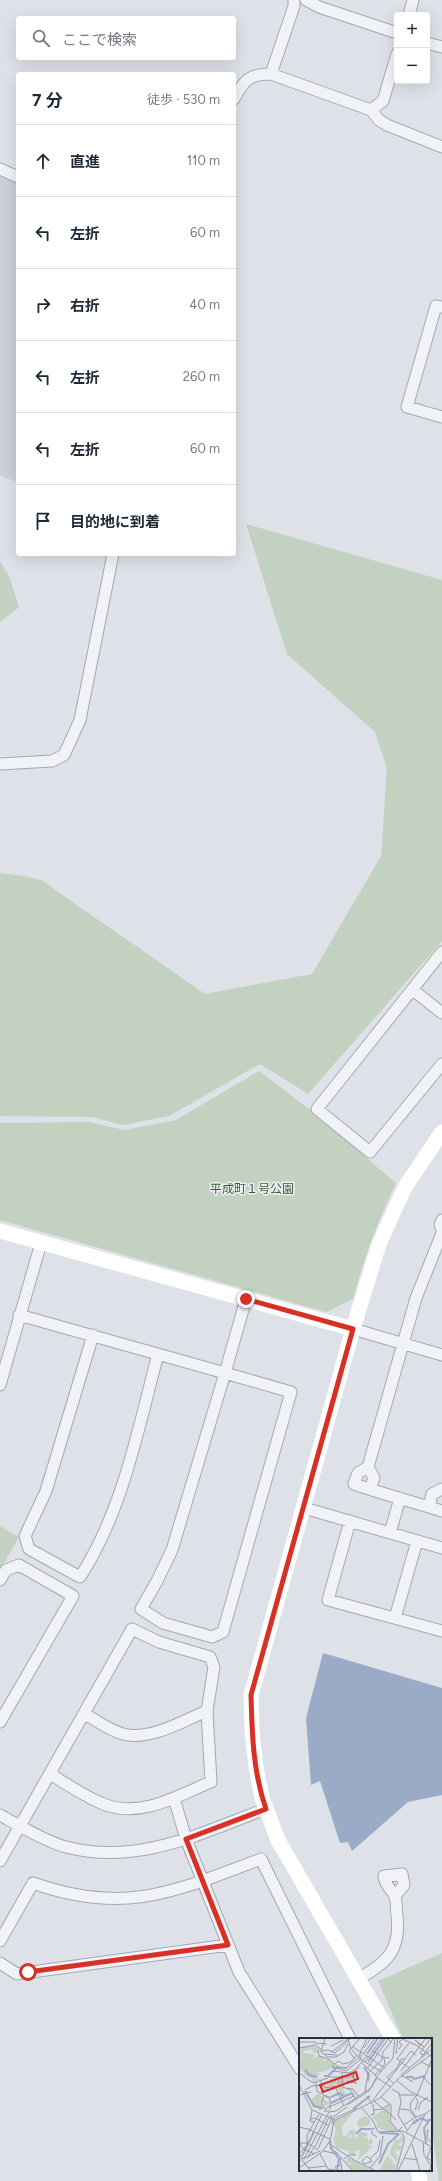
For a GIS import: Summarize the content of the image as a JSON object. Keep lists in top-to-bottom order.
{
  "parks": ["平成町１号公園"],
  "page": {
    "map_buttons": ["+", "−"],
    "search": "ここで検索",
    "heading": ["7 分", "徒歩 · 530 m"],
    "list": [
      ["直進", "110 m"],
      ["左折", "60 m"],
      ["右折", "40 m"],
      ["左折", "260 m"],
      ["左折", "60 m"],
      "目的地に到着"
    ]
  }
}
